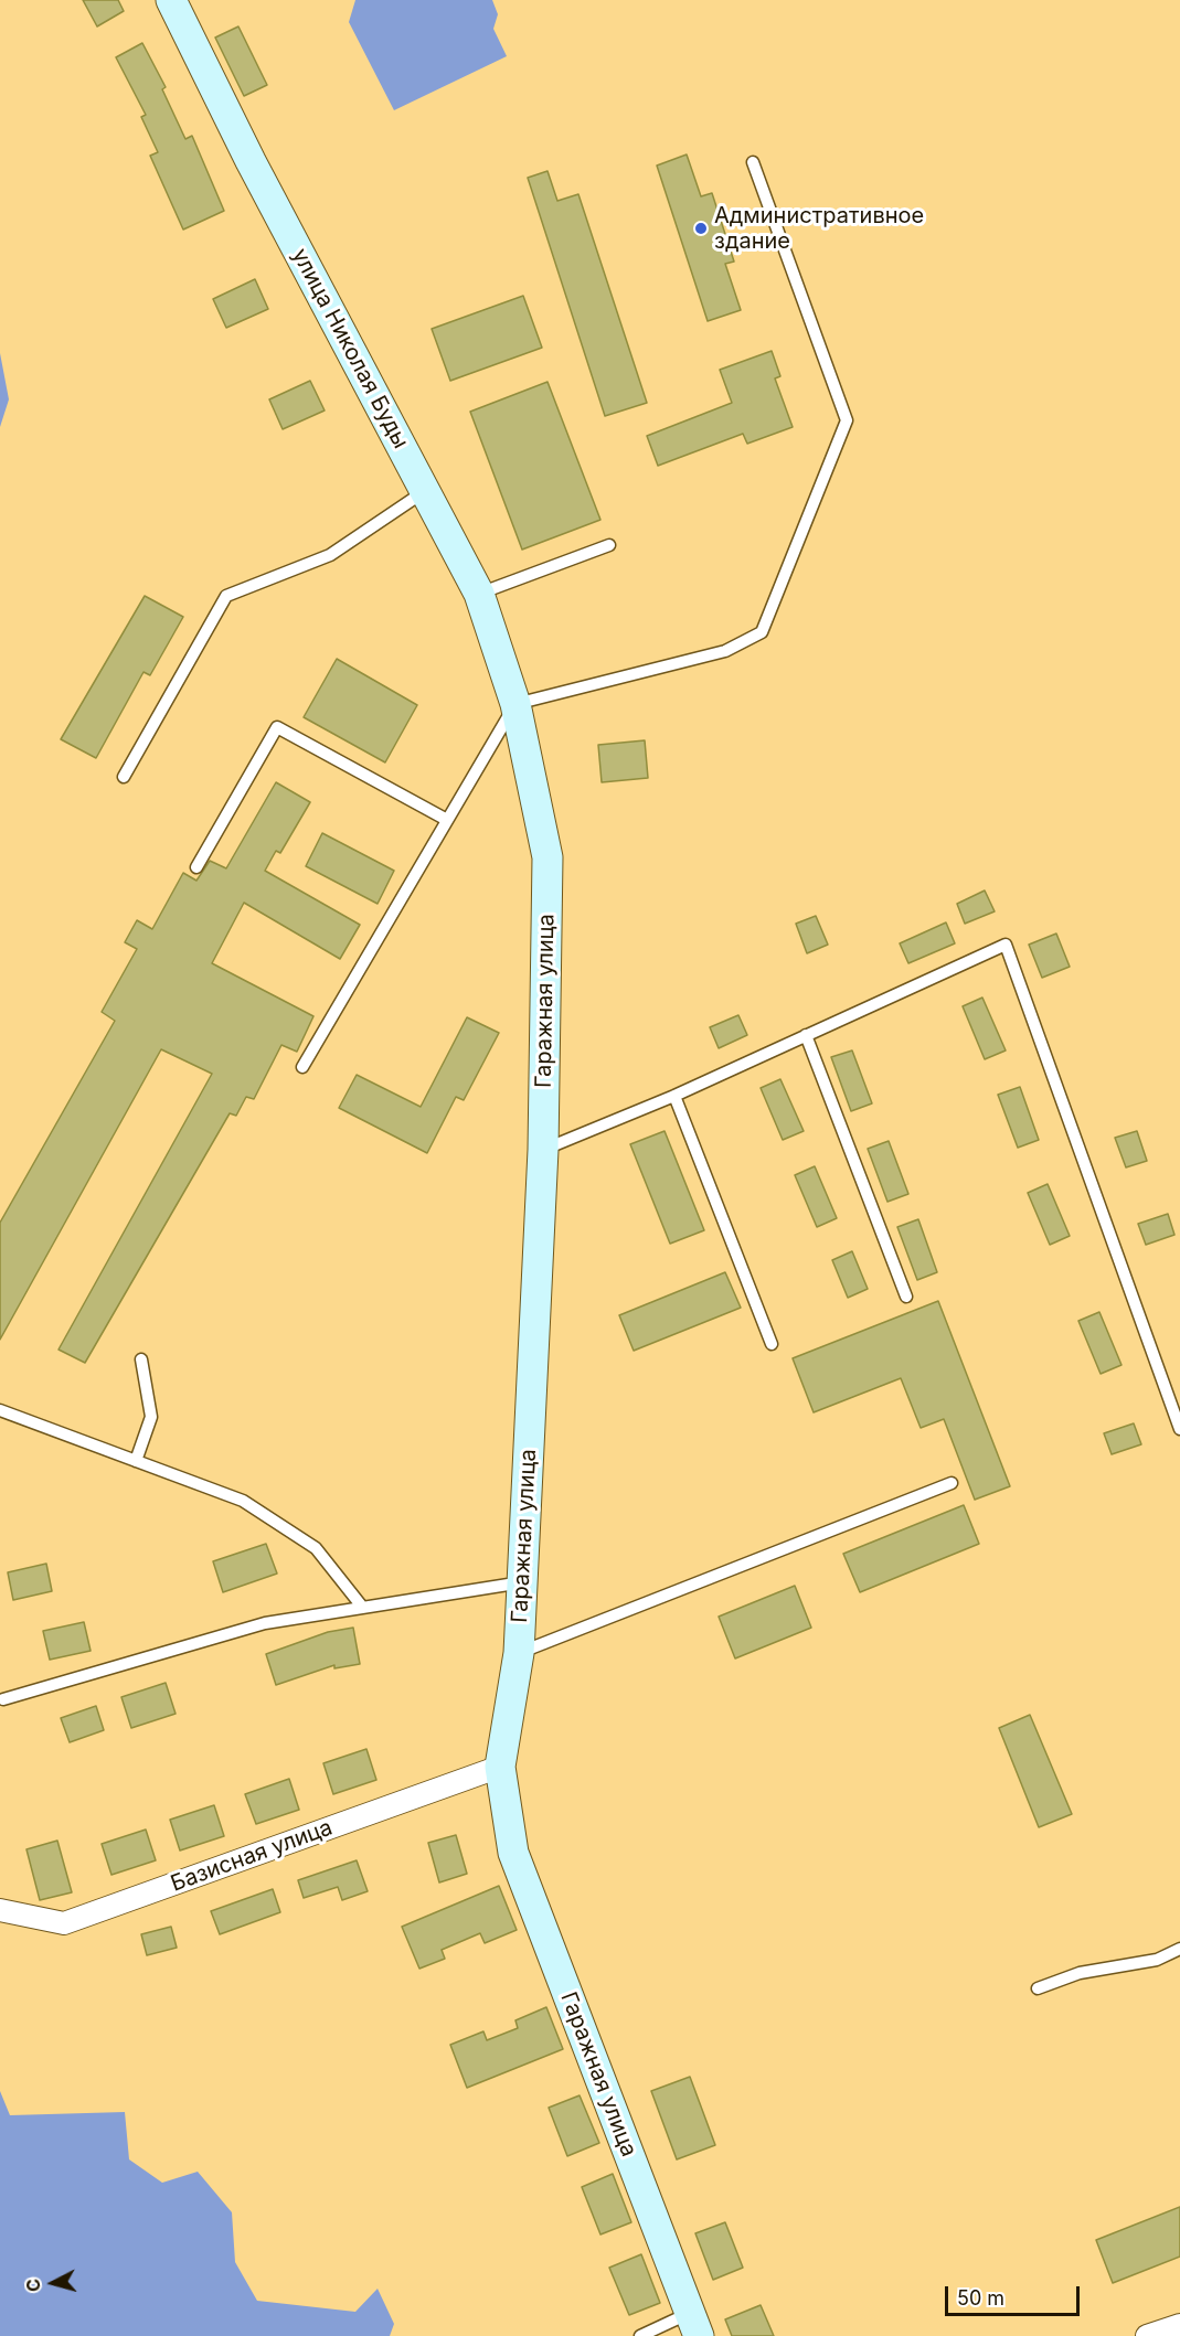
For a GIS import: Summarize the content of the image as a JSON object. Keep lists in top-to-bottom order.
{
  "streets": {
    "street": ["улица Николая Буды", "Гаражная улица", "Базисная улица"]
  },
  "crossings": [
    ["улица Николая Буды", "Гаражная улица"],
    ["Гаражная улица", "Базисная улица"]
  ],
  "places": ["Административное здание"],
  "scale_bar": "50 m",
  "north": "left"
}
